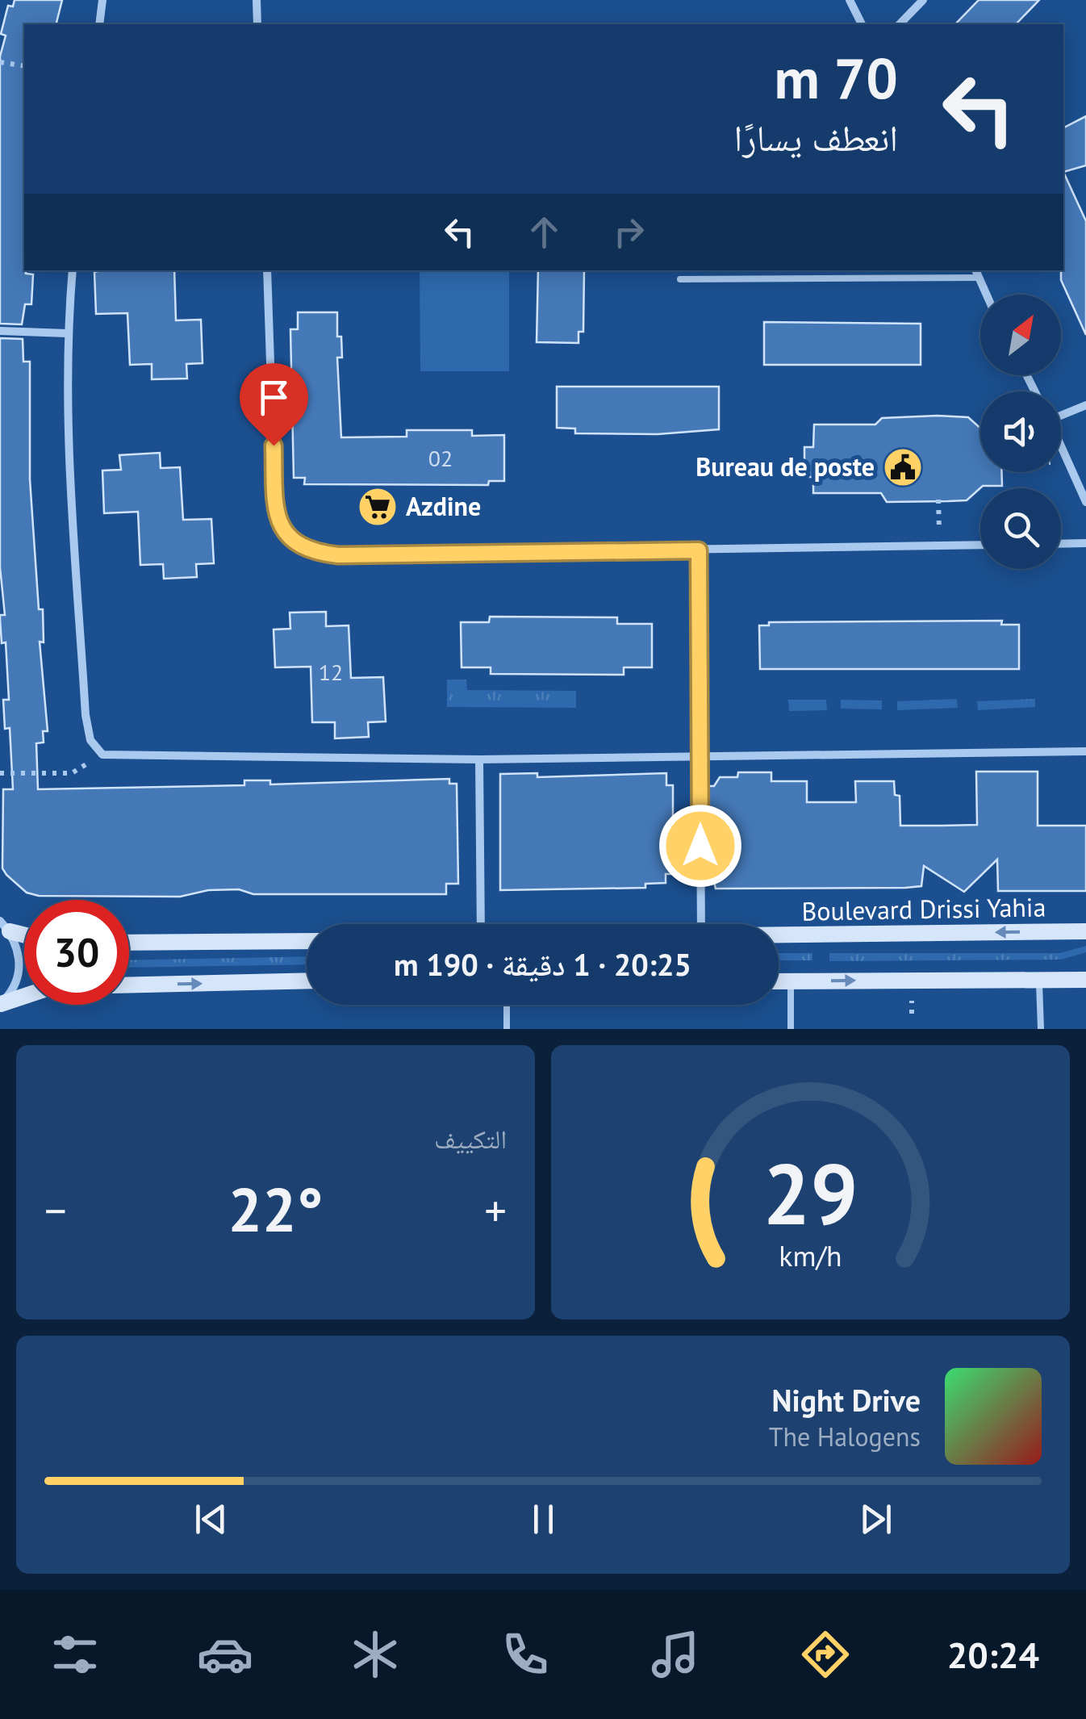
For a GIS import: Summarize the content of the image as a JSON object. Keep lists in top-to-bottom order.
{
  "streets": {
    "main road": ["Boulevard Drissi Yahia"]
  },
  "places": {
    "public building": ["Bureau de poste"],
    "supermarket": ["Azdine"]
  },
  "house_numbers": ["02", "12"],
  "north": "top right",
  "page": {
    "turn": ["70 m", "انعطف يسارًا"],
    "limit": "30",
    "trip": "20:25 · 1 دقيقة · 190 m",
    "tile": "التكييف",
    "heat": ["−", "22°", "+"],
    "song": ["Night Drive", "The Halogens"],
    "tabs": "20:24",
    "gauge": ["29", "km/h"]
  }
}
